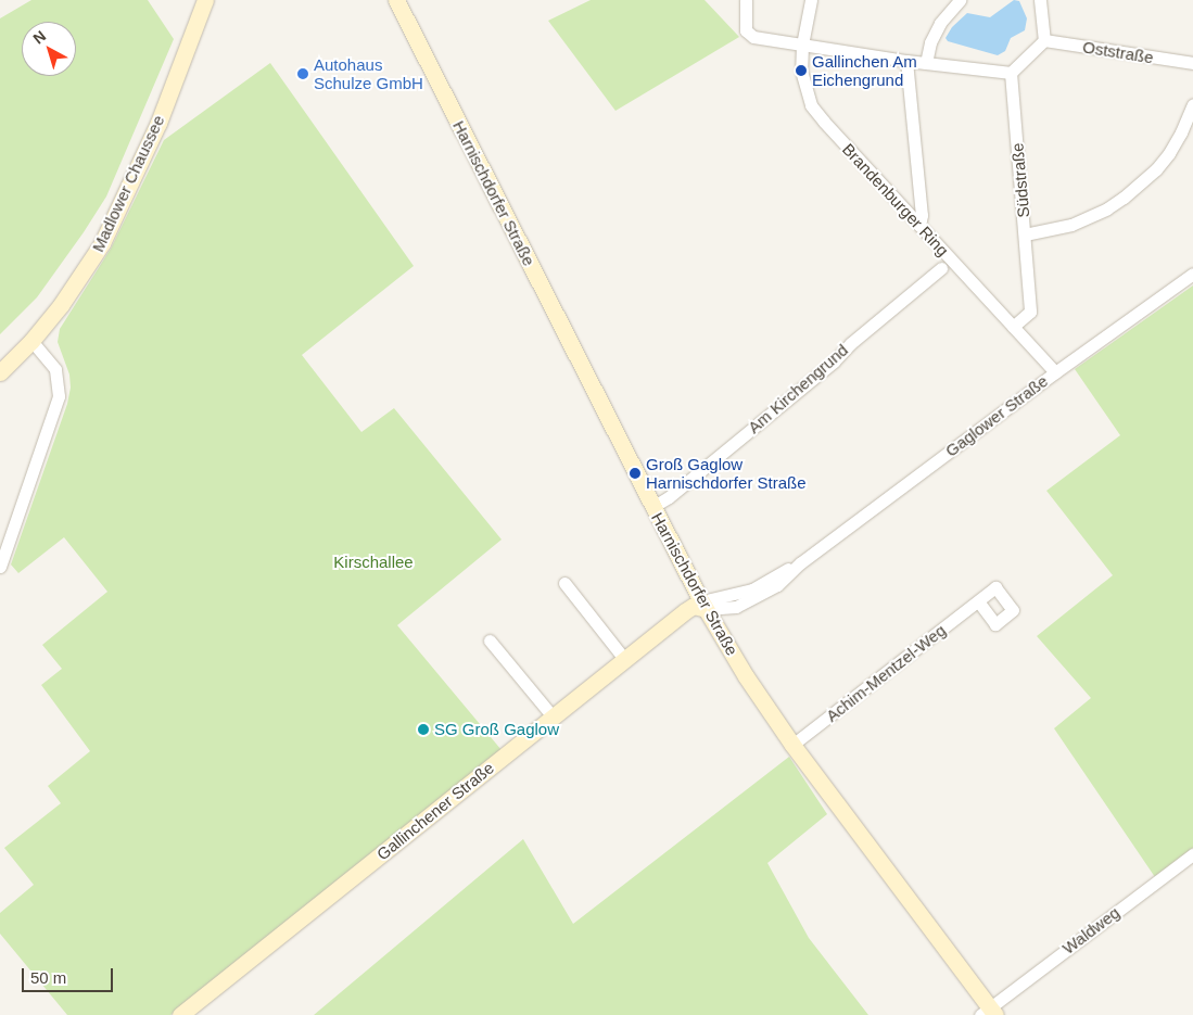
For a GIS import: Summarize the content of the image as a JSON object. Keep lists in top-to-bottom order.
{
  "streets": {
    "street": [
      "Oststraße",
      "Südstraße",
      "Madlower Chaussee",
      "Harnischdorfer Straße",
      "Brandenburger Ring",
      "Am Kirchengrund",
      "Gaglower Straße",
      "Achim-Mentzel-Weg",
      "Gallinchener Straße",
      "Waldweg"
    ]
  },
  "crossings": [
    ["Südstraße", "Brandenburger Ring"],
    ["Harnischdorfer Straße", "Am Kirchengrund"],
    ["Harnischdorfer Straße", "Gaglower Straße"],
    ["Harnischdorfer Straße", "Achim-Mentzel-Weg"],
    ["Harnischdorfer Straße", "Gallinchener Straße"],
    ["Harnischdorfer Straße", "Waldweg"],
    ["Brandenburger Ring", "Gaglower Straße"],
    ["Gaglower Straße", "Gallinchener Straße"]
  ],
  "parks": ["Kirschallee"],
  "places": [
    "Gallinchen Am Eichengrund",
    "Autohaus Schulze GmbH",
    "Groß Gaglow Harnischdorfer Straße",
    "SG Groß Gaglow"
  ],
  "scale_bar": "50 m",
  "north": "top left"
}
